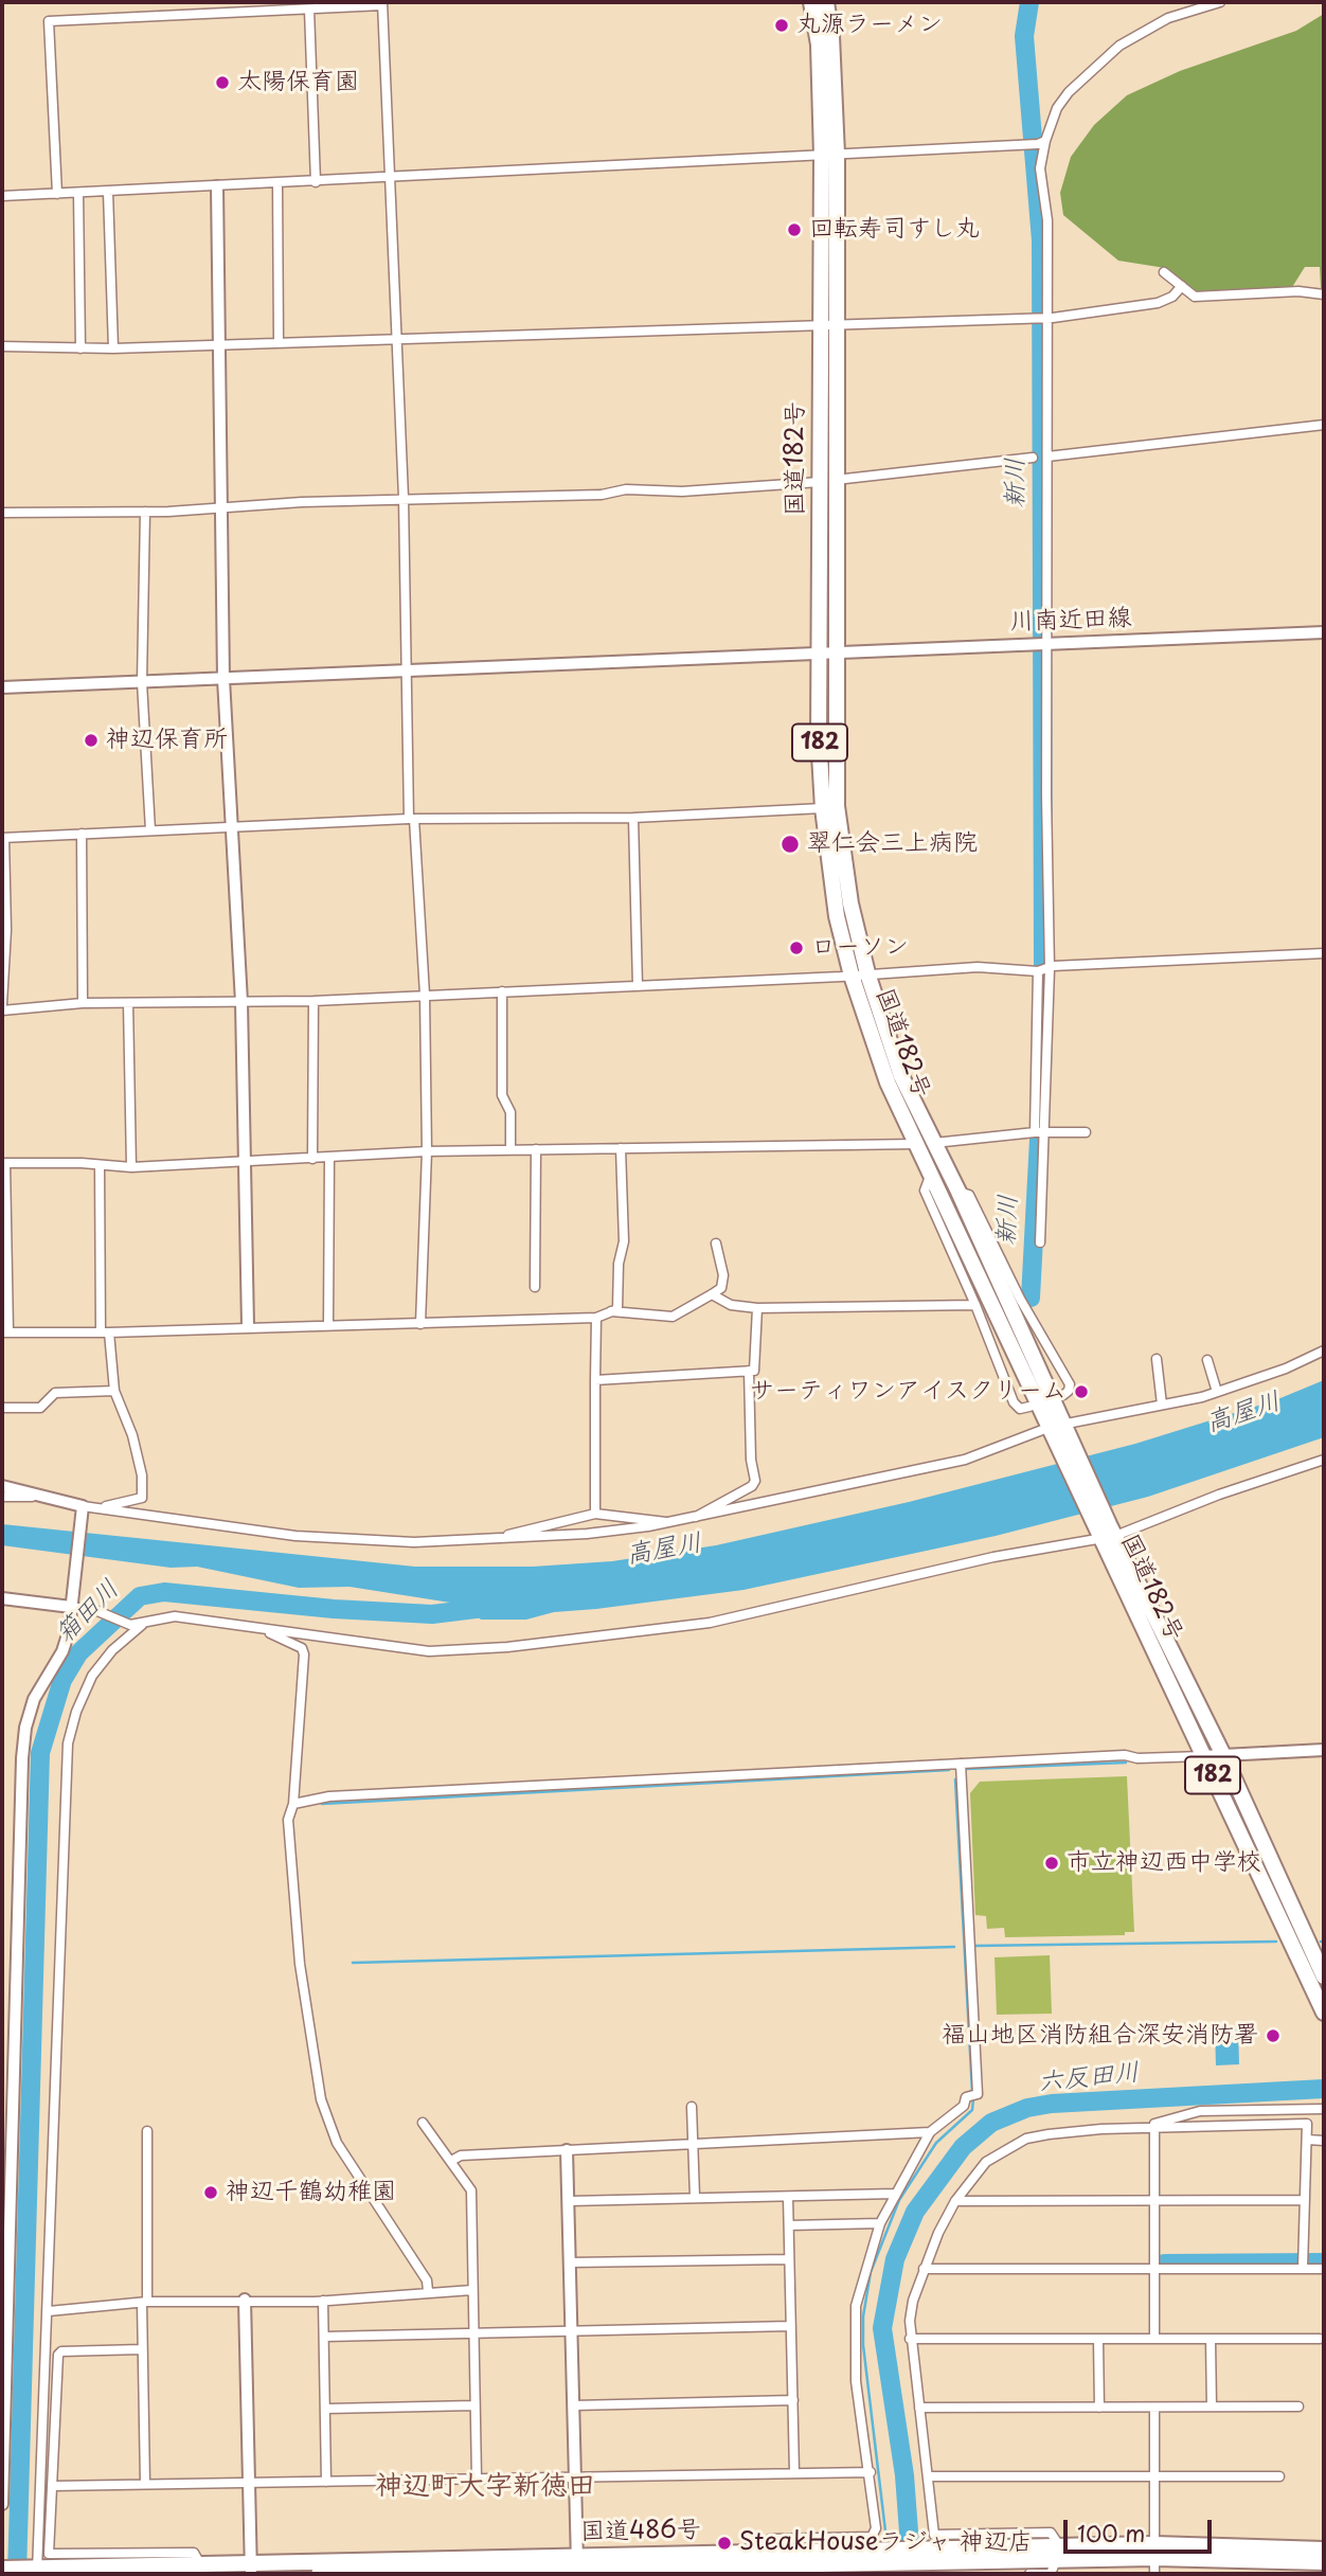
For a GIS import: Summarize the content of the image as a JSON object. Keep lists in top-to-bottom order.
{
  "streets": {
    "highway": ["国道182号", "182", "国道486号"],
    "street": ["川南近田線"]
  },
  "crossings": [
    ["国道182号", "川南近田線"]
  ],
  "districts": ["神辺町大字新徳田"],
  "water": [
    "新川",
    "高屋川",
    "箱田川",
    "六反田川"
  ],
  "places": [
    "丸源ラーメン",
    "太陽保育園",
    "回転寿司すし丸",
    "神辺保育所",
    "翠仁会三上病院",
    "ローソン",
    "サーティワンアイスクリーム",
    "市立神辺西中学校",
    "福山地区消防組合深安消防署",
    "神辺千鶴幼稚園",
    "SteakHouseラジャ 神辺店"
  ],
  "scale_bar": "100 m"
}
